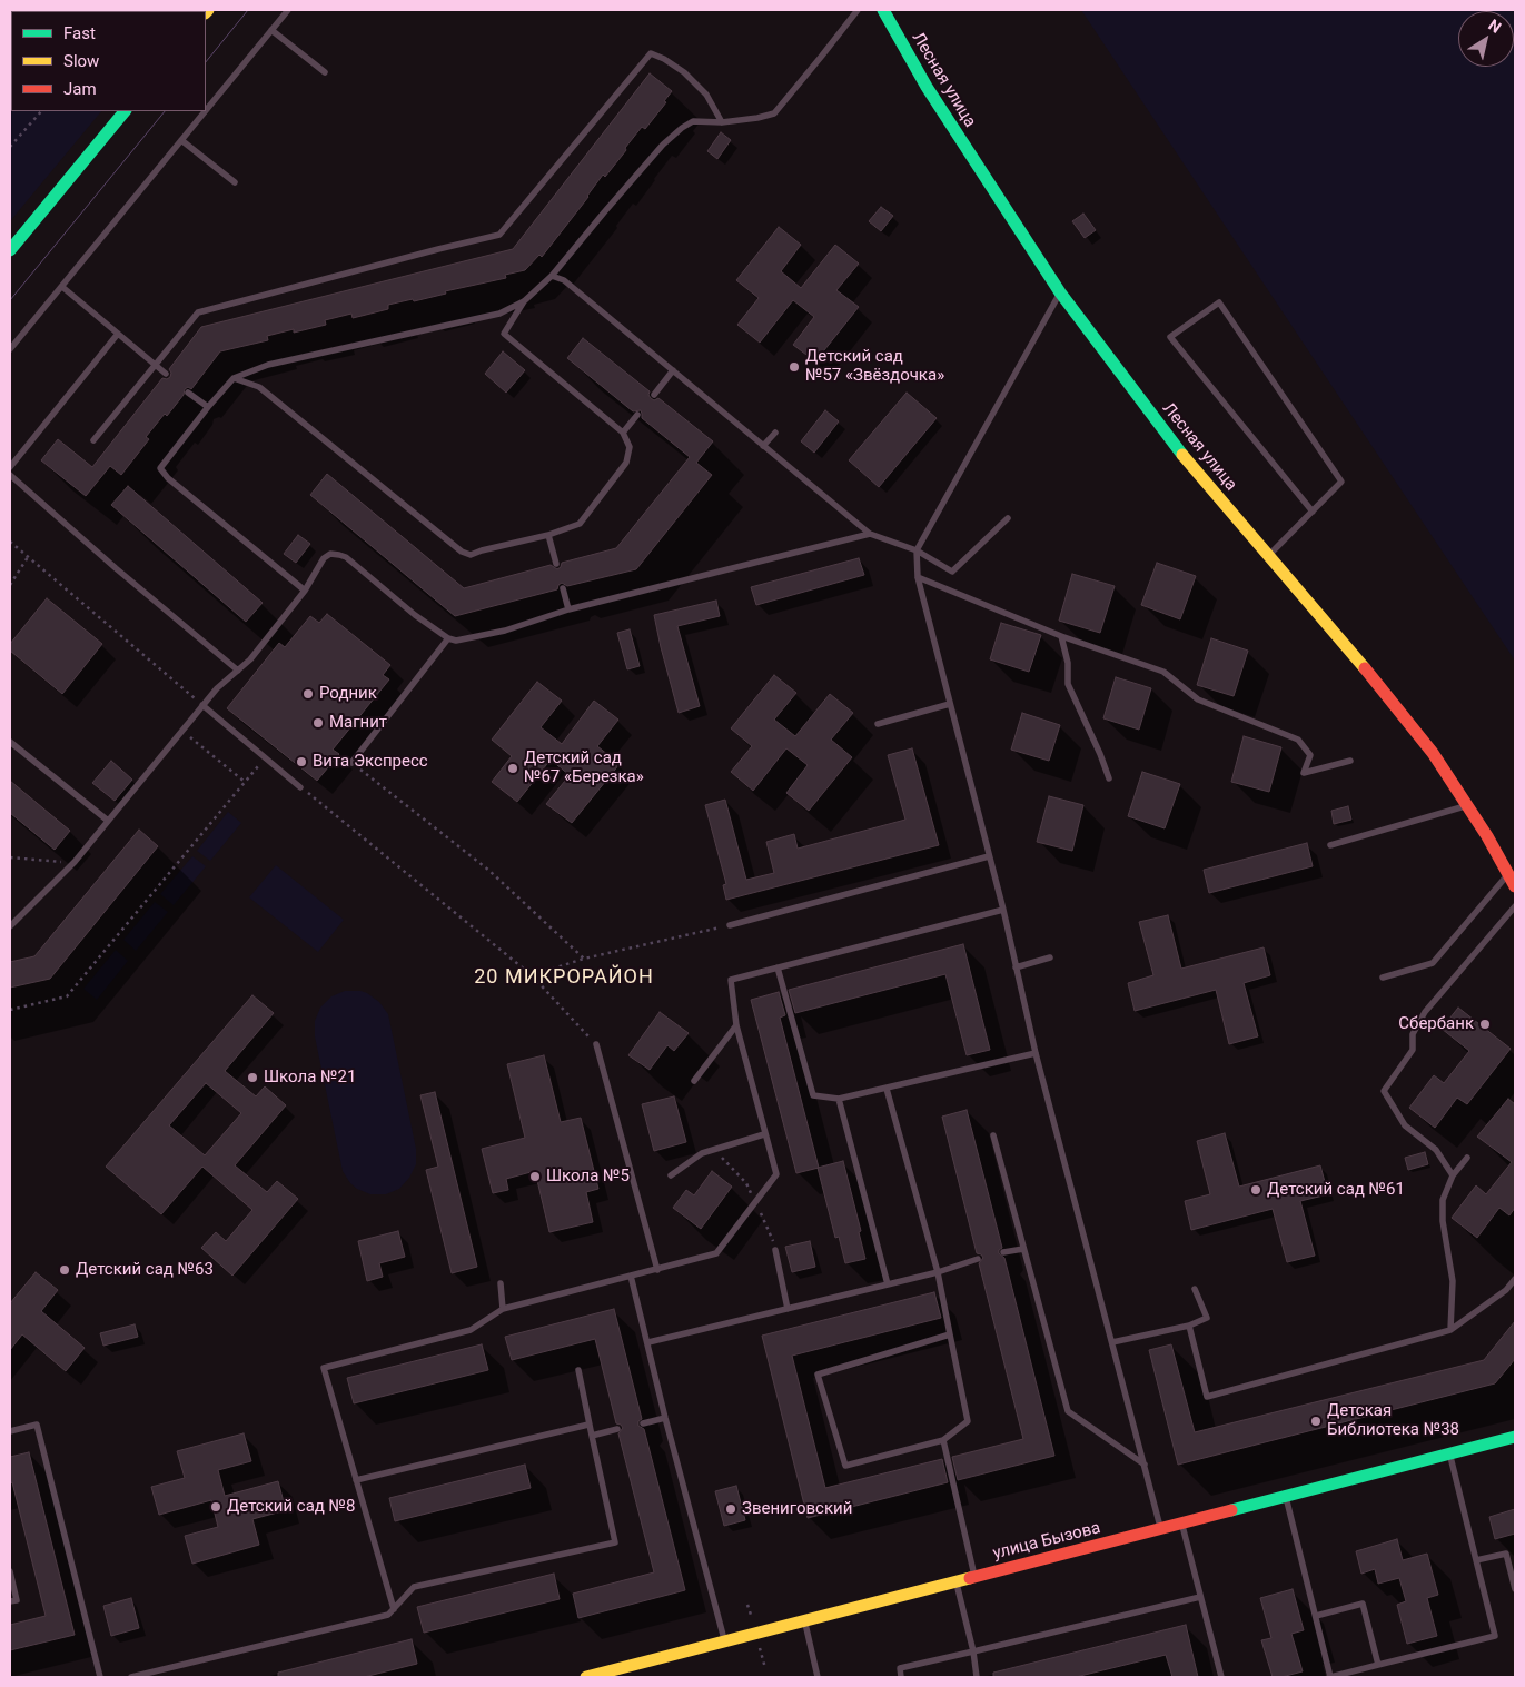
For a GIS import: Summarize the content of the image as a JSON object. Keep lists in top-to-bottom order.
{
  "streets": {
    "main road": ["Лесная улица", "улица Бызова"]
  },
  "districts": ["20 МИКРОРАЙОН"],
  "places": [
    "Детский сад №57 «Звёздочка»",
    "Родник",
    "Магнит",
    "Вита Экспресс",
    "Детский сад №67 «Березка»",
    "Сбербанк",
    "Школа №21",
    "Школа №5",
    "Детский сад №61",
    "Детский сад №63",
    "Детская Библиотека №38",
    "Детский сад №8",
    "Звениговский"
  ],
  "legend": ["Fast", "Slow", "Jam"],
  "north": "top right"
}
